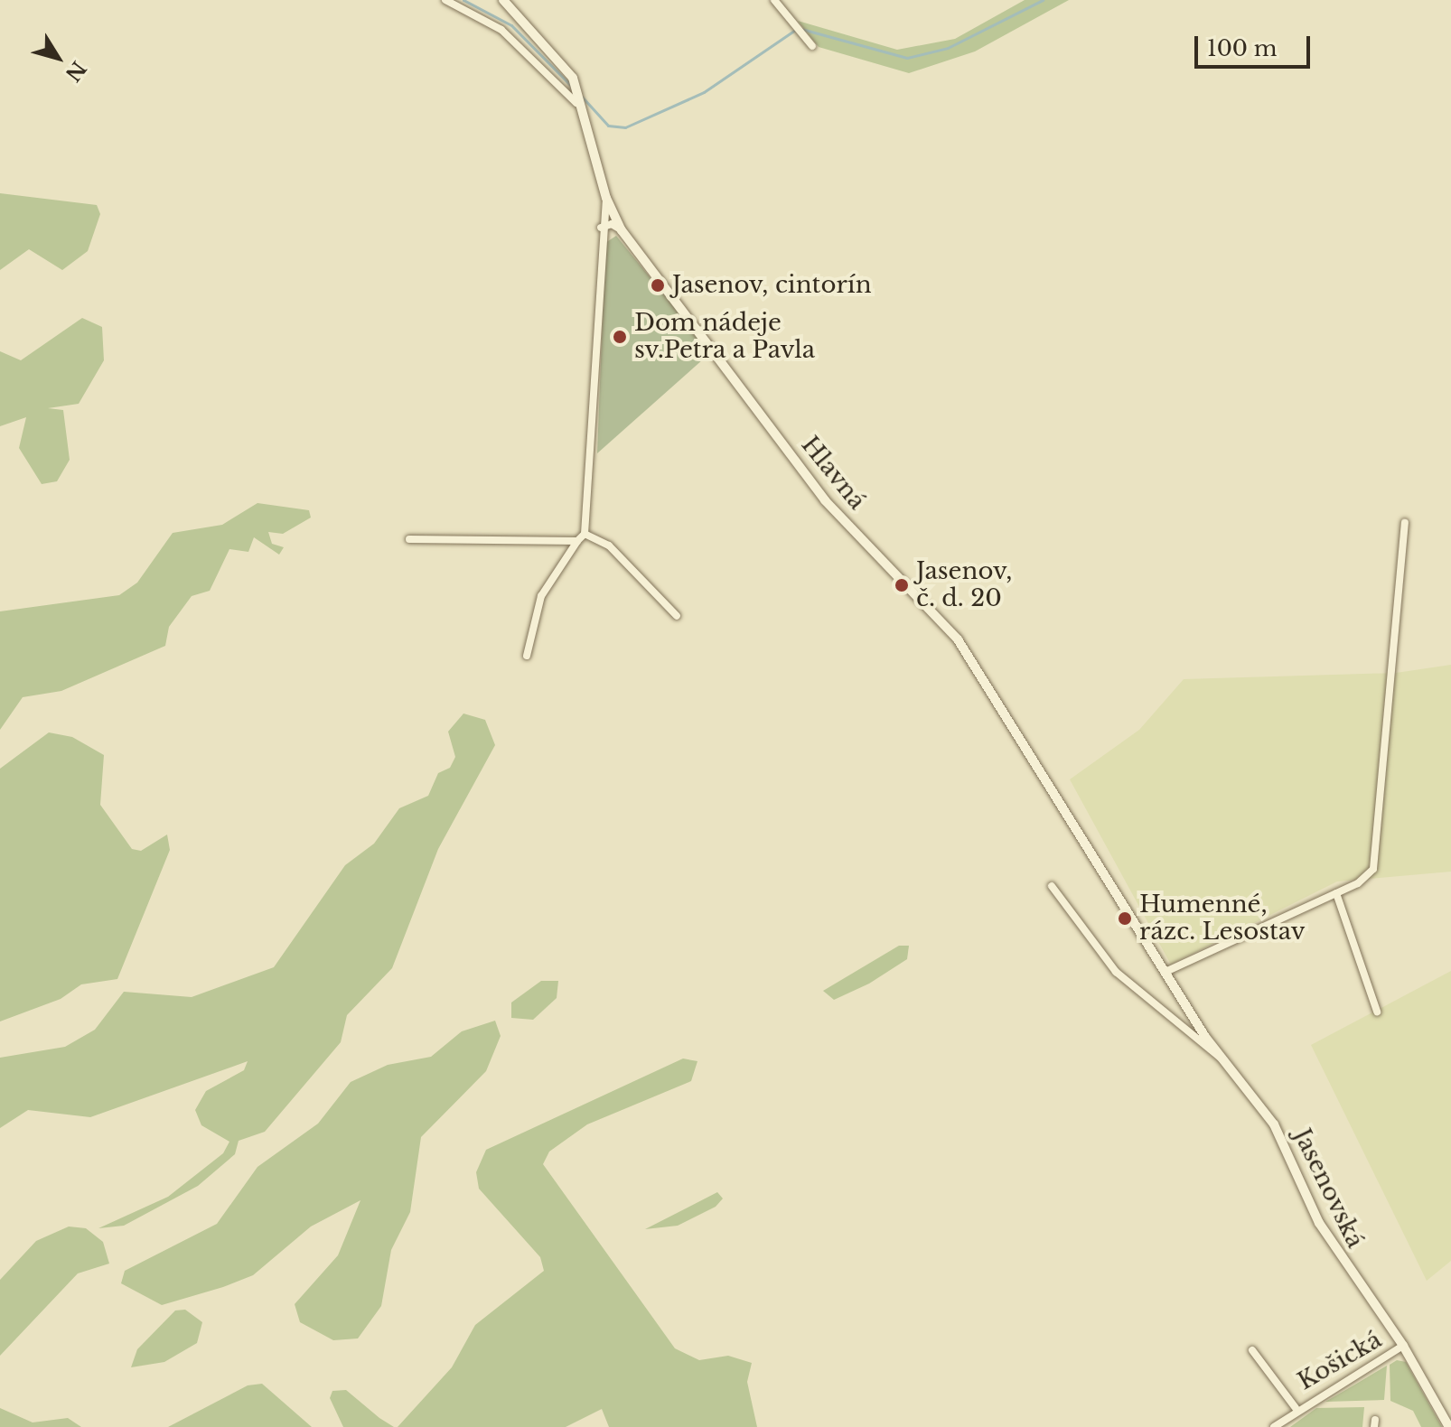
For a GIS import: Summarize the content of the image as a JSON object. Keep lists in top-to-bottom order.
{
  "streets": {
    "street": ["Hlavná", "Jasenovská", "Košická"]
  },
  "crossings": [
    ["Hlavná", "Jasenovská"],
    ["Jasenovská", "Košická"]
  ],
  "places": [
    "Jasenov, cintorín",
    "Dom nádeje sv.Petra a Pavla",
    "Jasenov, č. d. 20",
    "Humenné, rázc. Lesostav"
  ],
  "scale_bar": "100 m",
  "north": "bottom right"
}
